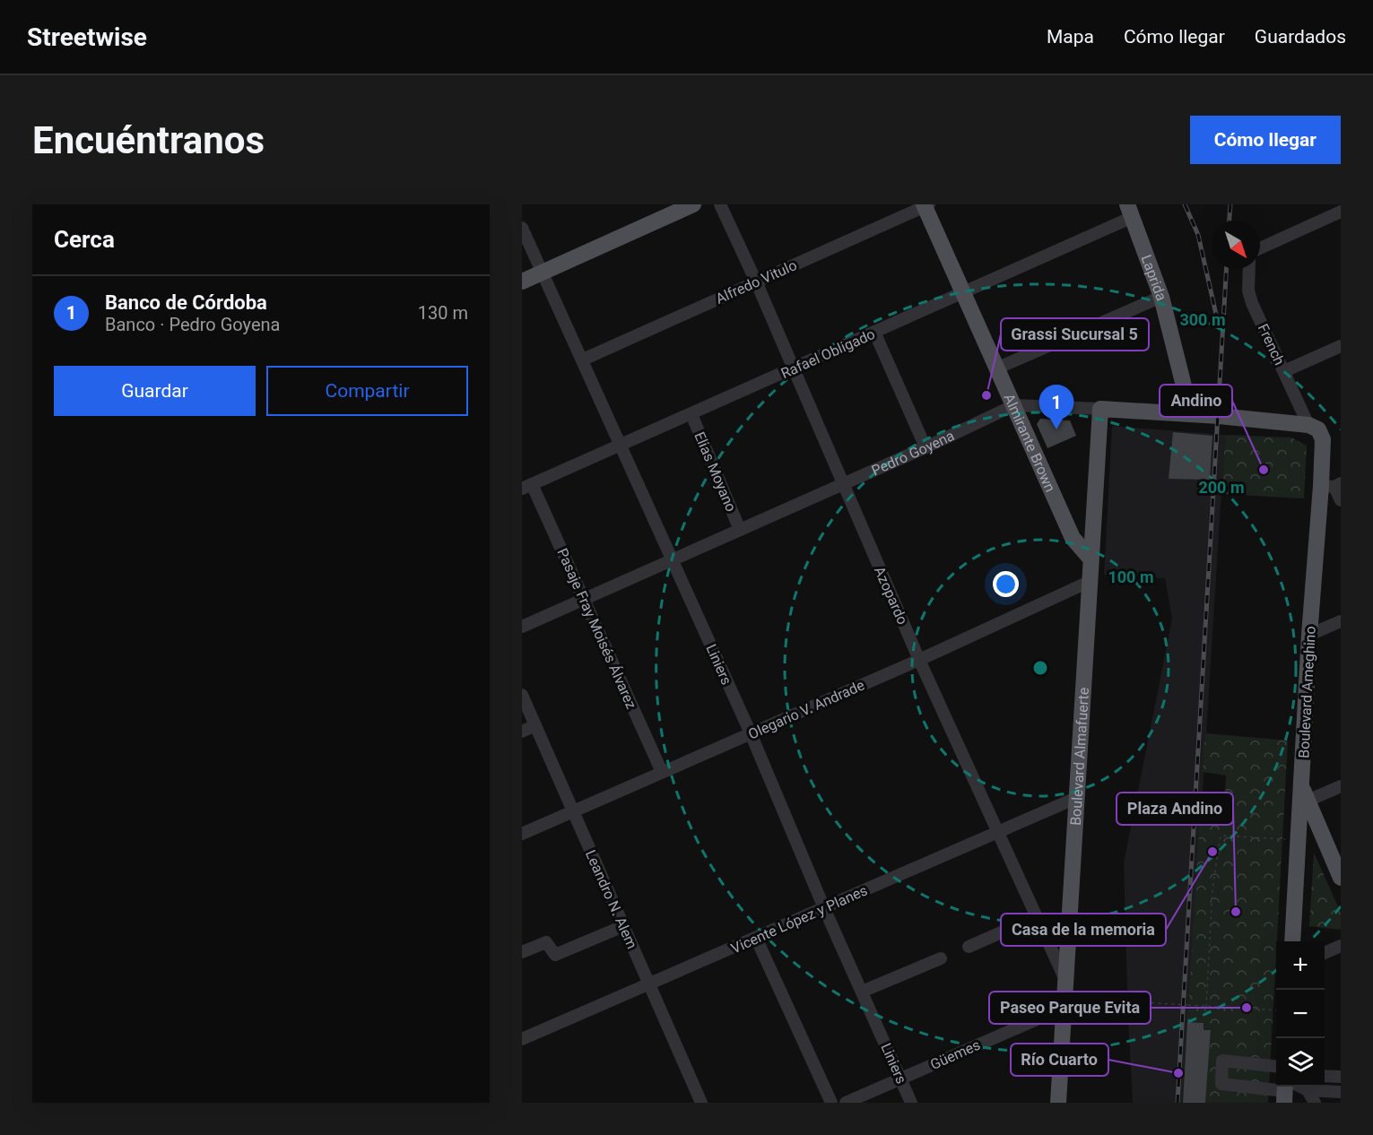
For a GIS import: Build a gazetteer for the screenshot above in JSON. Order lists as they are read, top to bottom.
{
  "streets": {
    "main road": [
      "Laprida",
      "Almirante Brown",
      "Pedro Goyena",
      "Boulevard Ameghino",
      "Boulevard Almafuerte"
    ],
    "street": [
      "Alfredo Vitulo",
      "French",
      "Rafael Obligado",
      "Elias Moyano",
      "Azopardo",
      "Pasaje Fray Moisés Álvarez",
      "Liniers",
      "Olegario V. Andrade",
      "Leandro N. Alem",
      "Vicente López y Planes",
      "Güemes"
    ]
  },
  "crossings": [
    ["Laprida", "Rafael Obligado"],
    ["Laprida", "Pedro Goyena"],
    ["Alfredo Vitulo", "Almirante Brown"],
    ["Alfredo Vitulo", "Azopardo"],
    ["Alfredo Vitulo", "Liniers"],
    ["French", "Pedro Goyena"],
    ["French", "Boulevard Ameghino"],
    ["Rafael Obligado", "Almirante Brown"],
    ["Rafael Obligado", "Elias Moyano"],
    ["Rafael Obligado", "Azopardo"],
    ["Rafael Obligado", "Pasaje Fray Moisés Álvarez"],
    ["Rafael Obligado", "Liniers"],
    ["Almirante Brown", "Pedro Goyena"],
    ["Almirante Brown", "Boulevard Almafuerte"],
    ["Pedro Goyena", "Elias Moyano"],
    ["Pedro Goyena", "Azopardo"],
    ["Pedro Goyena", "Pasaje Fray Moisés Álvarez"],
    ["Pedro Goyena", "Liniers"],
    ["Pedro Goyena", "Boulevard Ameghino"],
    ["Pedro Goyena", "Boulevard Almafuerte"],
    ["Azopardo", "Olegario V. Andrade"],
    ["Azopardo", "Boulevard Almafuerte"],
    ["Azopardo", "Vicente López y Planes"],
    ["Azopardo", "Güemes"],
    ["Pasaje Fray Moisés Álvarez", "Olegario V. Andrade"],
    ["Liniers", "Olegario V. Andrade"],
    ["Liniers", "Vicente López y Planes"],
    ["Liniers", "Güemes"],
    ["Olegario V. Andrade", "Boulevard Almafuerte"],
    ["Olegario V. Andrade", "Leandro N. Alem"],
    ["Boulevard Almafuerte", "Vicente López y Planes"],
    ["Boulevard Almafuerte", "Güemes"],
    ["Leandro N. Alem", "Vicente López y Planes"]
  ],
  "places": [
    "Grassi Sucursal 5",
    "Andino",
    "Casa de la memoria",
    "Plaza Andino",
    "Paseo Parque Evita",
    "Río Cuarto"
  ],
  "north": "bottom right",
  "page": {
    "header": "Streetwise",
    "nav": ["Mapa", "Cómo llegar", "Guardados"],
    "buttons": [
      "Cómo llegar",
      ["Guardar", "Compartir"]
    ],
    "title": "Encuéntranos",
    "heading": "Cerca",
    "list": [
      {
        "mark": "1",
        "name": "Banco de Córdoba",
        "note": "Banco · Pedro Goyena",
        "value": "130 m"
      }
    ],
    "pins": "1",
    "map_buttons": ["+", "−"]
  },
  "rings": ["300 m", "200 m", "100 m"]
}
